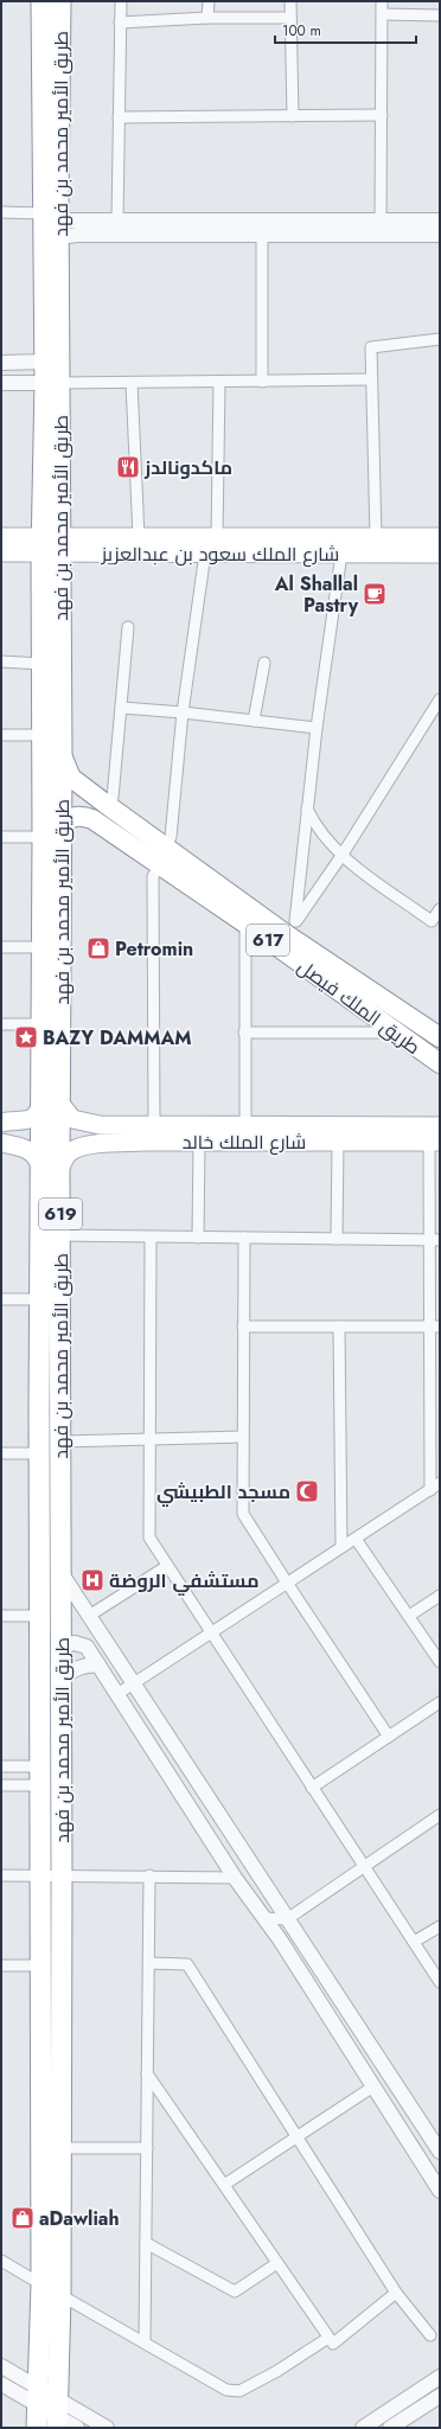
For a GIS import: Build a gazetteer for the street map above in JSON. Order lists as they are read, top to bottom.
{
  "streets": {
    "highway": [
      "طريق الأمير محمد بن فهد",
      "617",
      "طريق الملك فيصل",
      "619"
    ],
    "main road": ["شارع الملك سعود بن عبدالعزيز", "شارع الملك خالد"]
  },
  "crossings": [
    ["طريق الأمير محمد بن فهد", "شارع الملك سعود بن عبدالعزيز"],
    ["طريق الأمير محمد بن فهد", "طريق الملك فيصل"],
    ["طريق الأمير محمد بن فهد", "شارع الملك خالد"]
  ],
  "places": {
    "restaurant": ["ماكدونالدز"],
    "cafe": ["Al Shallal Pastry"],
    "shop": ["Petromin", "aDawliah"],
    "place": ["BAZY DAMMAM"],
    "mosque": ["مسجد الطبيشي"],
    "hospital": ["مستشفي الروضة"]
  },
  "scale_bar": "100 m"
}
